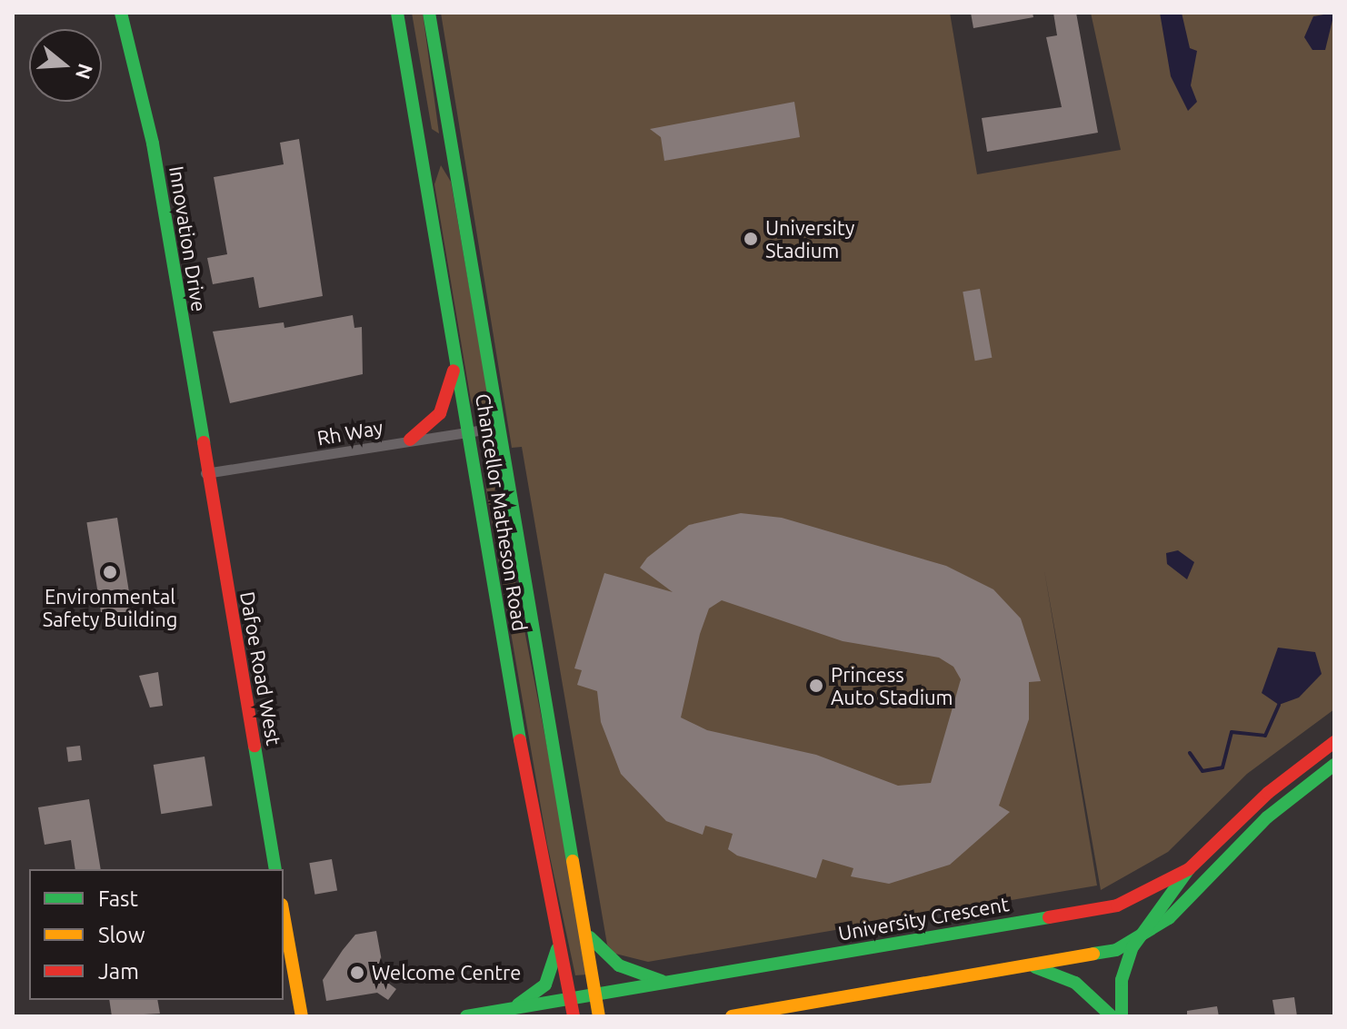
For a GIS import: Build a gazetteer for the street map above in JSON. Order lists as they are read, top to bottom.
{
  "streets": {
    "main road": [
      "Innovation Drive",
      "Chancellor Matheson Road",
      "Dafoe Road West",
      "University Crescent"
    ],
    "street": ["Rh Way"]
  },
  "crossings": [
    ["Innovation Drive", "Rh Way"],
    ["Innovation Drive", "Dafoe Road West"],
    ["Rh Way", "Chancellor Matheson Road"],
    ["Rh Way", "Dafoe Road West"],
    ["Chancellor Matheson Road", "University Crescent"]
  ],
  "places": [
    "University Stadium",
    "Environmental Safety Building",
    "Princess Auto Stadium",
    "Welcome Centre"
  ],
  "legend": ["Fast", "Slow", "Jam"],
  "north": "right"
}
